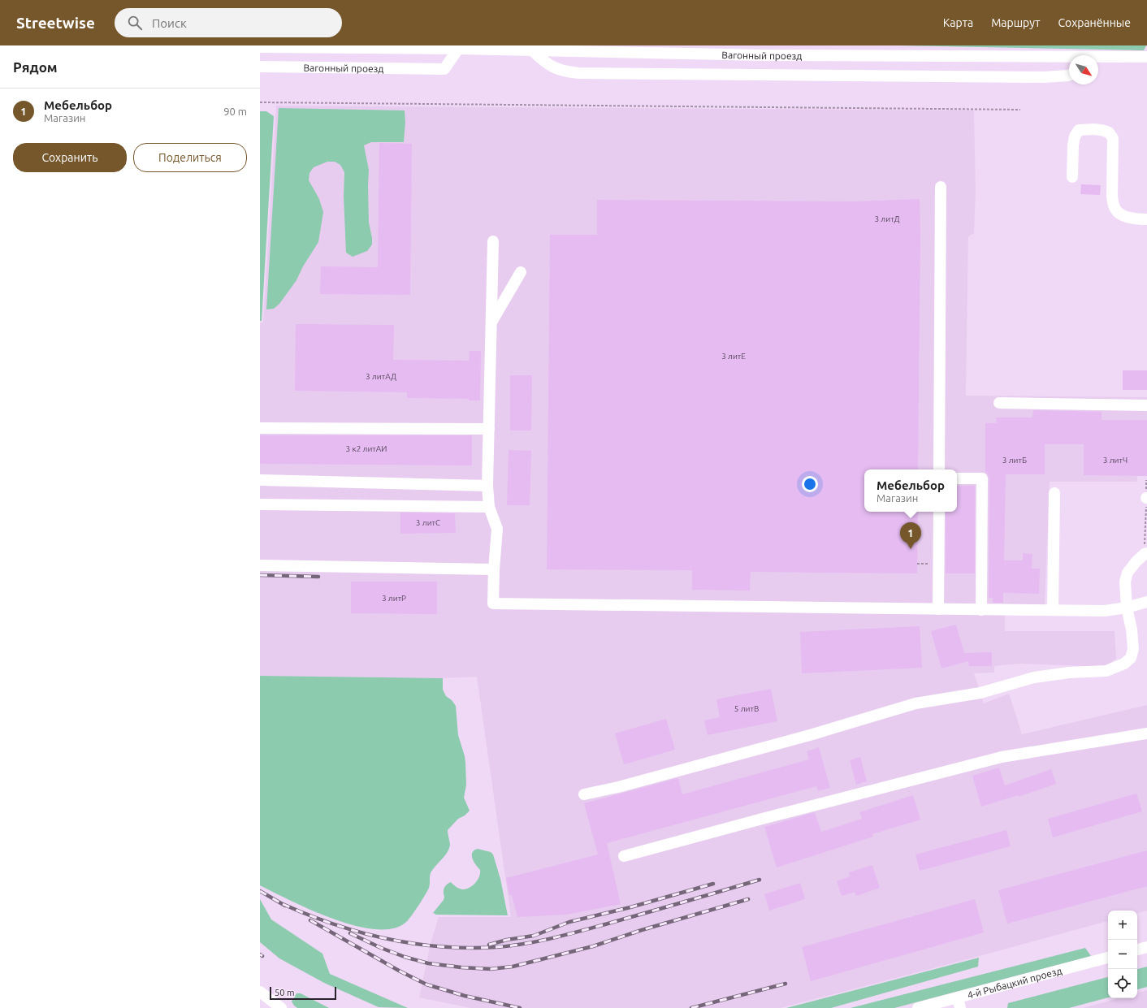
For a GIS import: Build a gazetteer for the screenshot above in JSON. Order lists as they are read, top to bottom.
{
  "streets": {
    "street": ["Вагонный проезд", "4-й Рыбацкий проезд"]
  },
  "house_numbers": [
    "3 литД",
    "3 литЕ",
    "3 литАД",
    "3 к2 литАИ",
    "3 литБ",
    "3 литЧ",
    "3 литС",
    "3 литР",
    "5 литВ"
  ],
  "scale_bar": "50 m",
  "north": "bottom right",
  "page": {
    "header": "Streetwise",
    "search": "Поиск",
    "nav": ["Карта", "Маршрут", "Сохранённые"],
    "heading": "Рядом",
    "list": [
      {
        "mark": "1",
        "name": "Мебельбор",
        "note": "Магазин",
        "value": "90 m"
      }
    ],
    "buttons": ["Сохранить", "Поделиться"],
    "popup": ["Мебельбор", "Магазин"],
    "pins": "1",
    "map_buttons": ["+", "−"],
    "scale": "50 m"
  }
}
